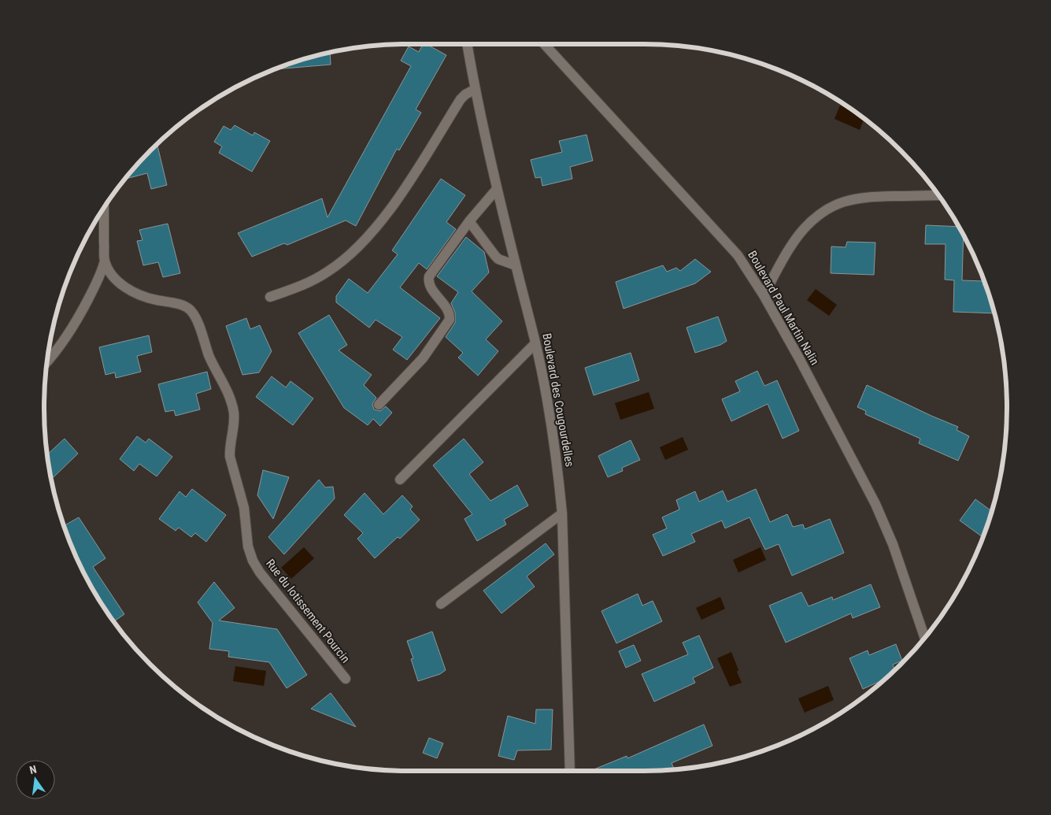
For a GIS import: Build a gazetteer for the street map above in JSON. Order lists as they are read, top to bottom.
{
  "streets": {
    "street": ["Boulevard Paul Martin Nalin", "Boulevard des Cougourdelles", "Rue du lotissement Pourcin"]
  },
  "north": "top"
}
